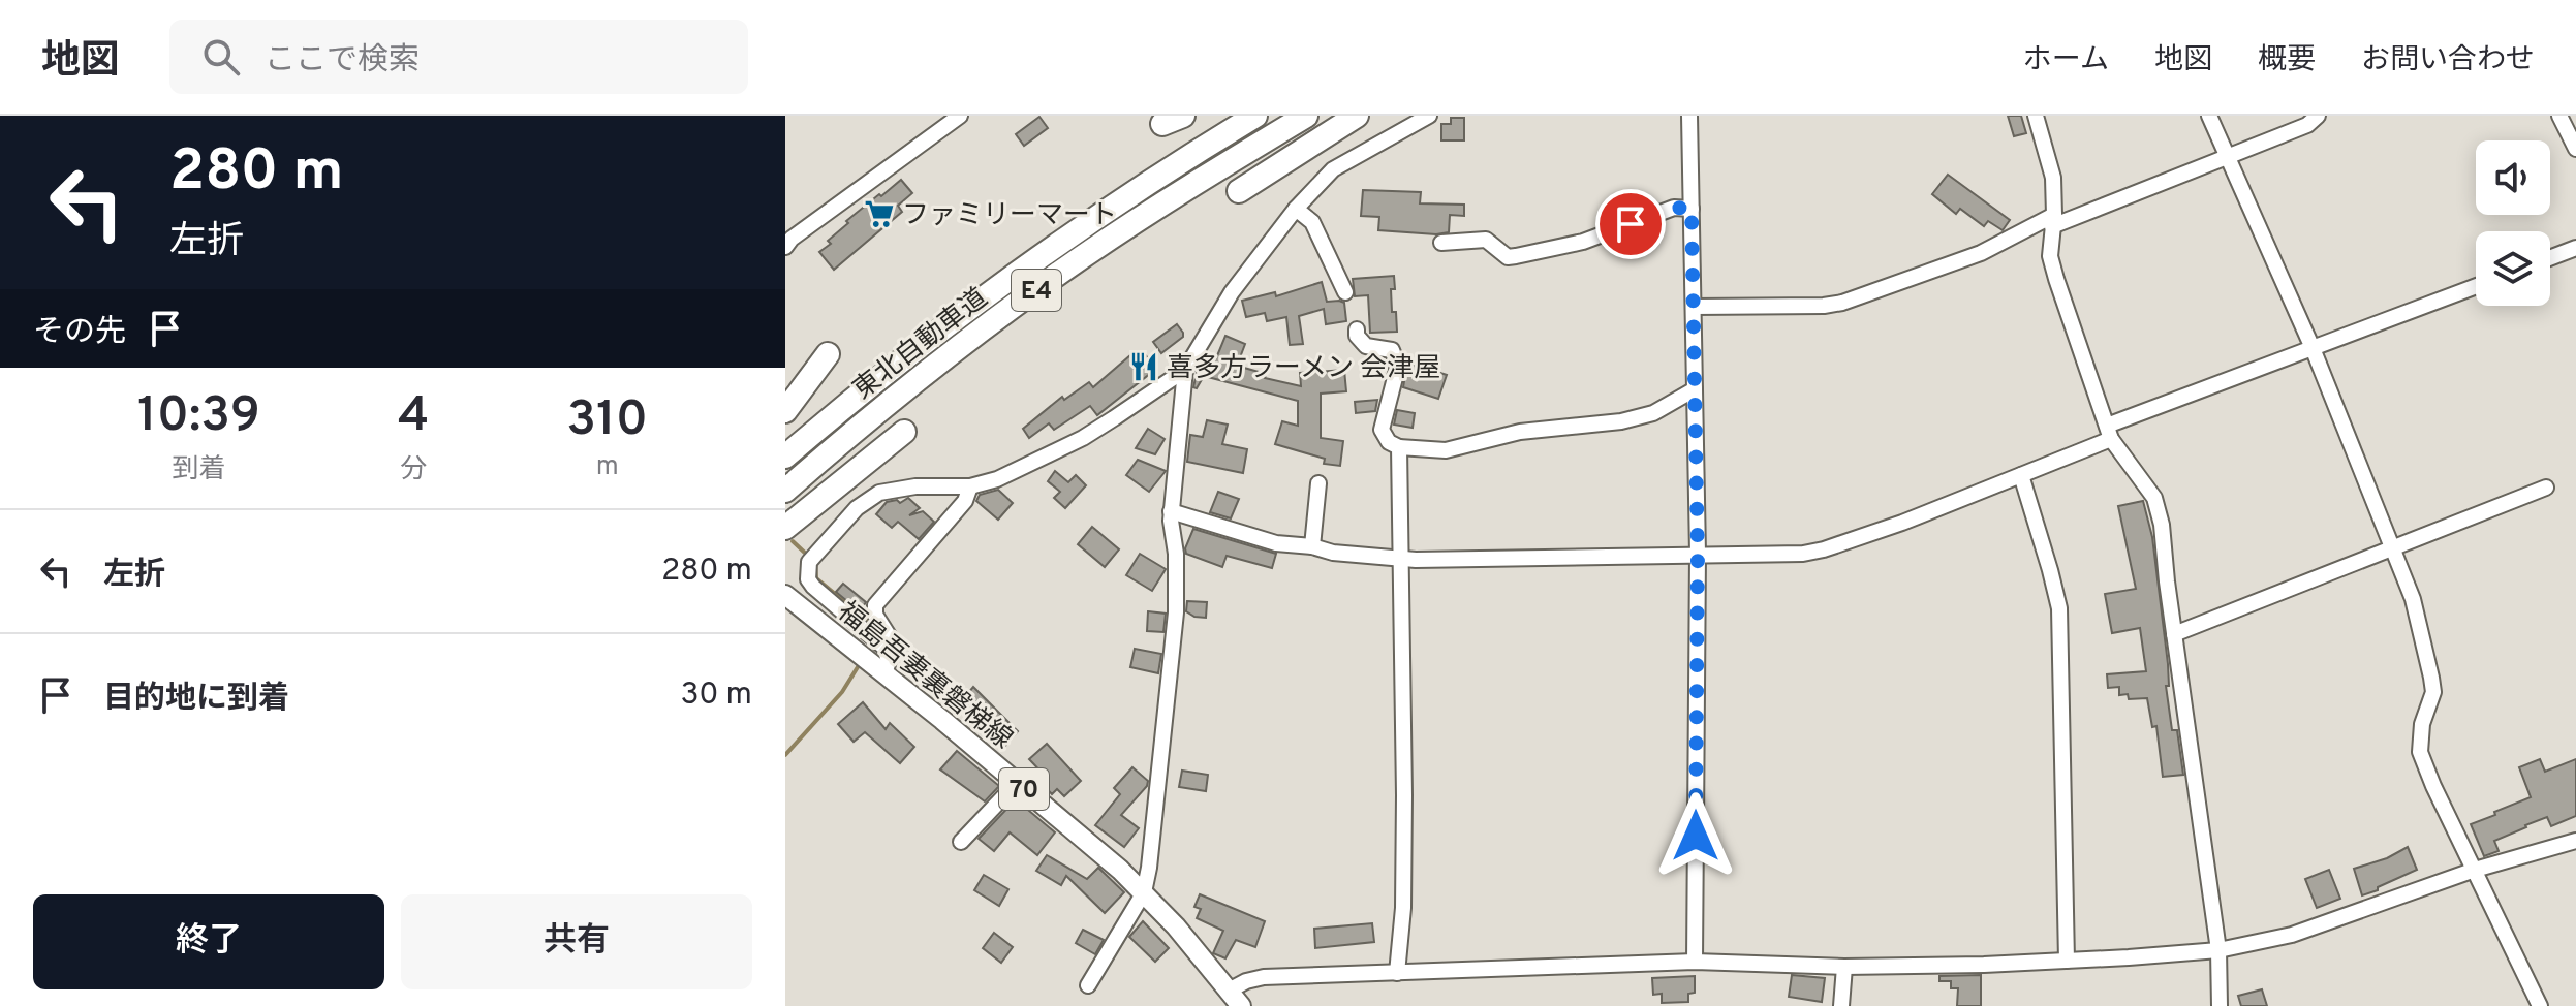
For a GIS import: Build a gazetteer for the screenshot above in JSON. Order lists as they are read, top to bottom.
{
  "streets": {
    "highway": ["E4", "東北自動車道"],
    "main road": ["福島吾妻裏磐梯線", "70"]
  },
  "places": {
    "supermarket": ["ファミリーマート"],
    "restaurant": ["喜多方ラーメン 会津屋"]
  },
  "page": {
    "header": "地図",
    "search": "ここで検索",
    "nav": [
      "ホーム",
      "地図",
      "概要",
      "お問い合わせ"
    ],
    "turn": ["280 m", "左折"],
    "then": "その先",
    "eta": [
      "10:39",
      "到着",
      "4",
      "分",
      "310",
      "m"
    ],
    "list": [
      {
        "name": "左折",
        "value": "280 m"
      },
      {
        "name": "目的地に到着",
        "value": "30 m"
      }
    ],
    "buttons": ["終了", "共有"]
  }
}
